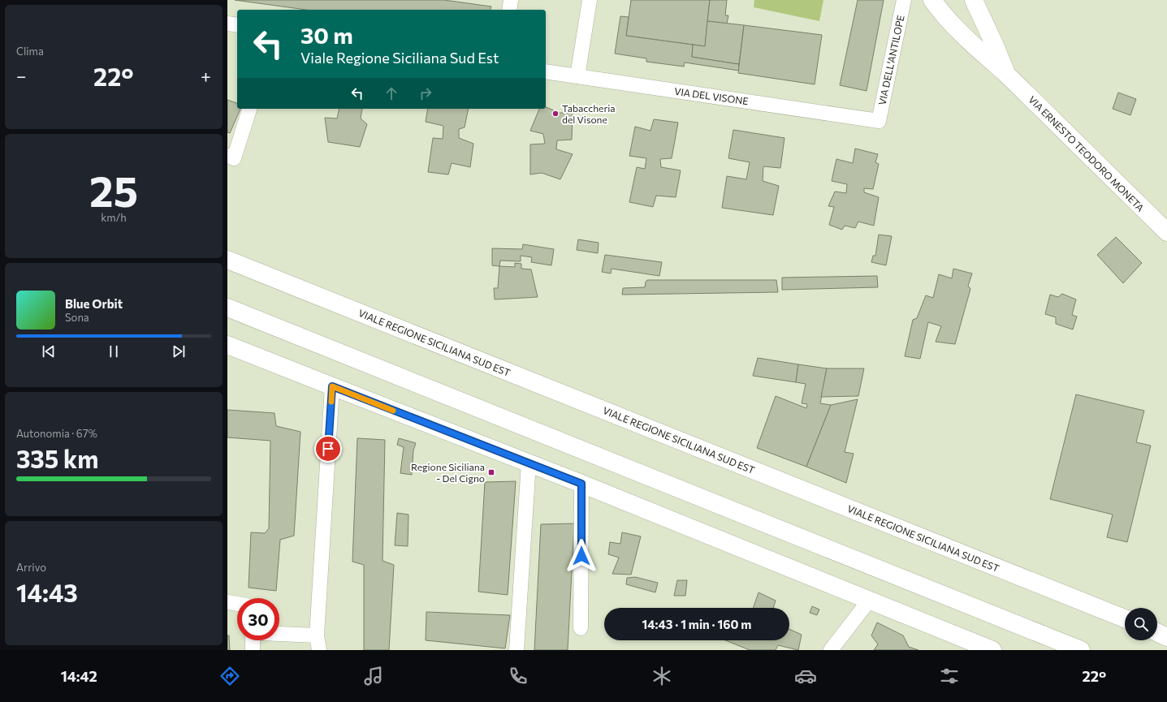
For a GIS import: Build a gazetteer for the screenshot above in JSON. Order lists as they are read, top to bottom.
{
  "streets": {
    "main road": ["VIA ERNESTO TEODORO MONETA", "VIALE REGIONE SICILIANA SUD EST"],
    "street": ["VIA DELL'ANTILOPE", "VIA DEL VISONE"]
  },
  "crossings": [
    ["VIA DELL'ANTILOPE", "VIA DEL VISONE"]
  ],
  "places": {
    "other": ["Tabaccheria del Visone"],
    "transit": ["Regione Siciliana - Del Cigno"]
  },
  "page": {
    "tile": [
      "Clima",
      ["25", "km/h"],
      ["Autonomia · 67%", "335 km"],
      ["Arrivo", "14:43"]
    ],
    "turn": ["30 m", "Viale Regione Siciliana Sud Est"],
    "heat": ["−", "22°", "+"],
    "song": ["Blue Orbit", "Sona"],
    "limit": "30",
    "trip": "14:43 · 1 min · 160 m",
    "tabs": ["14:42", "22°"]
  }
}
